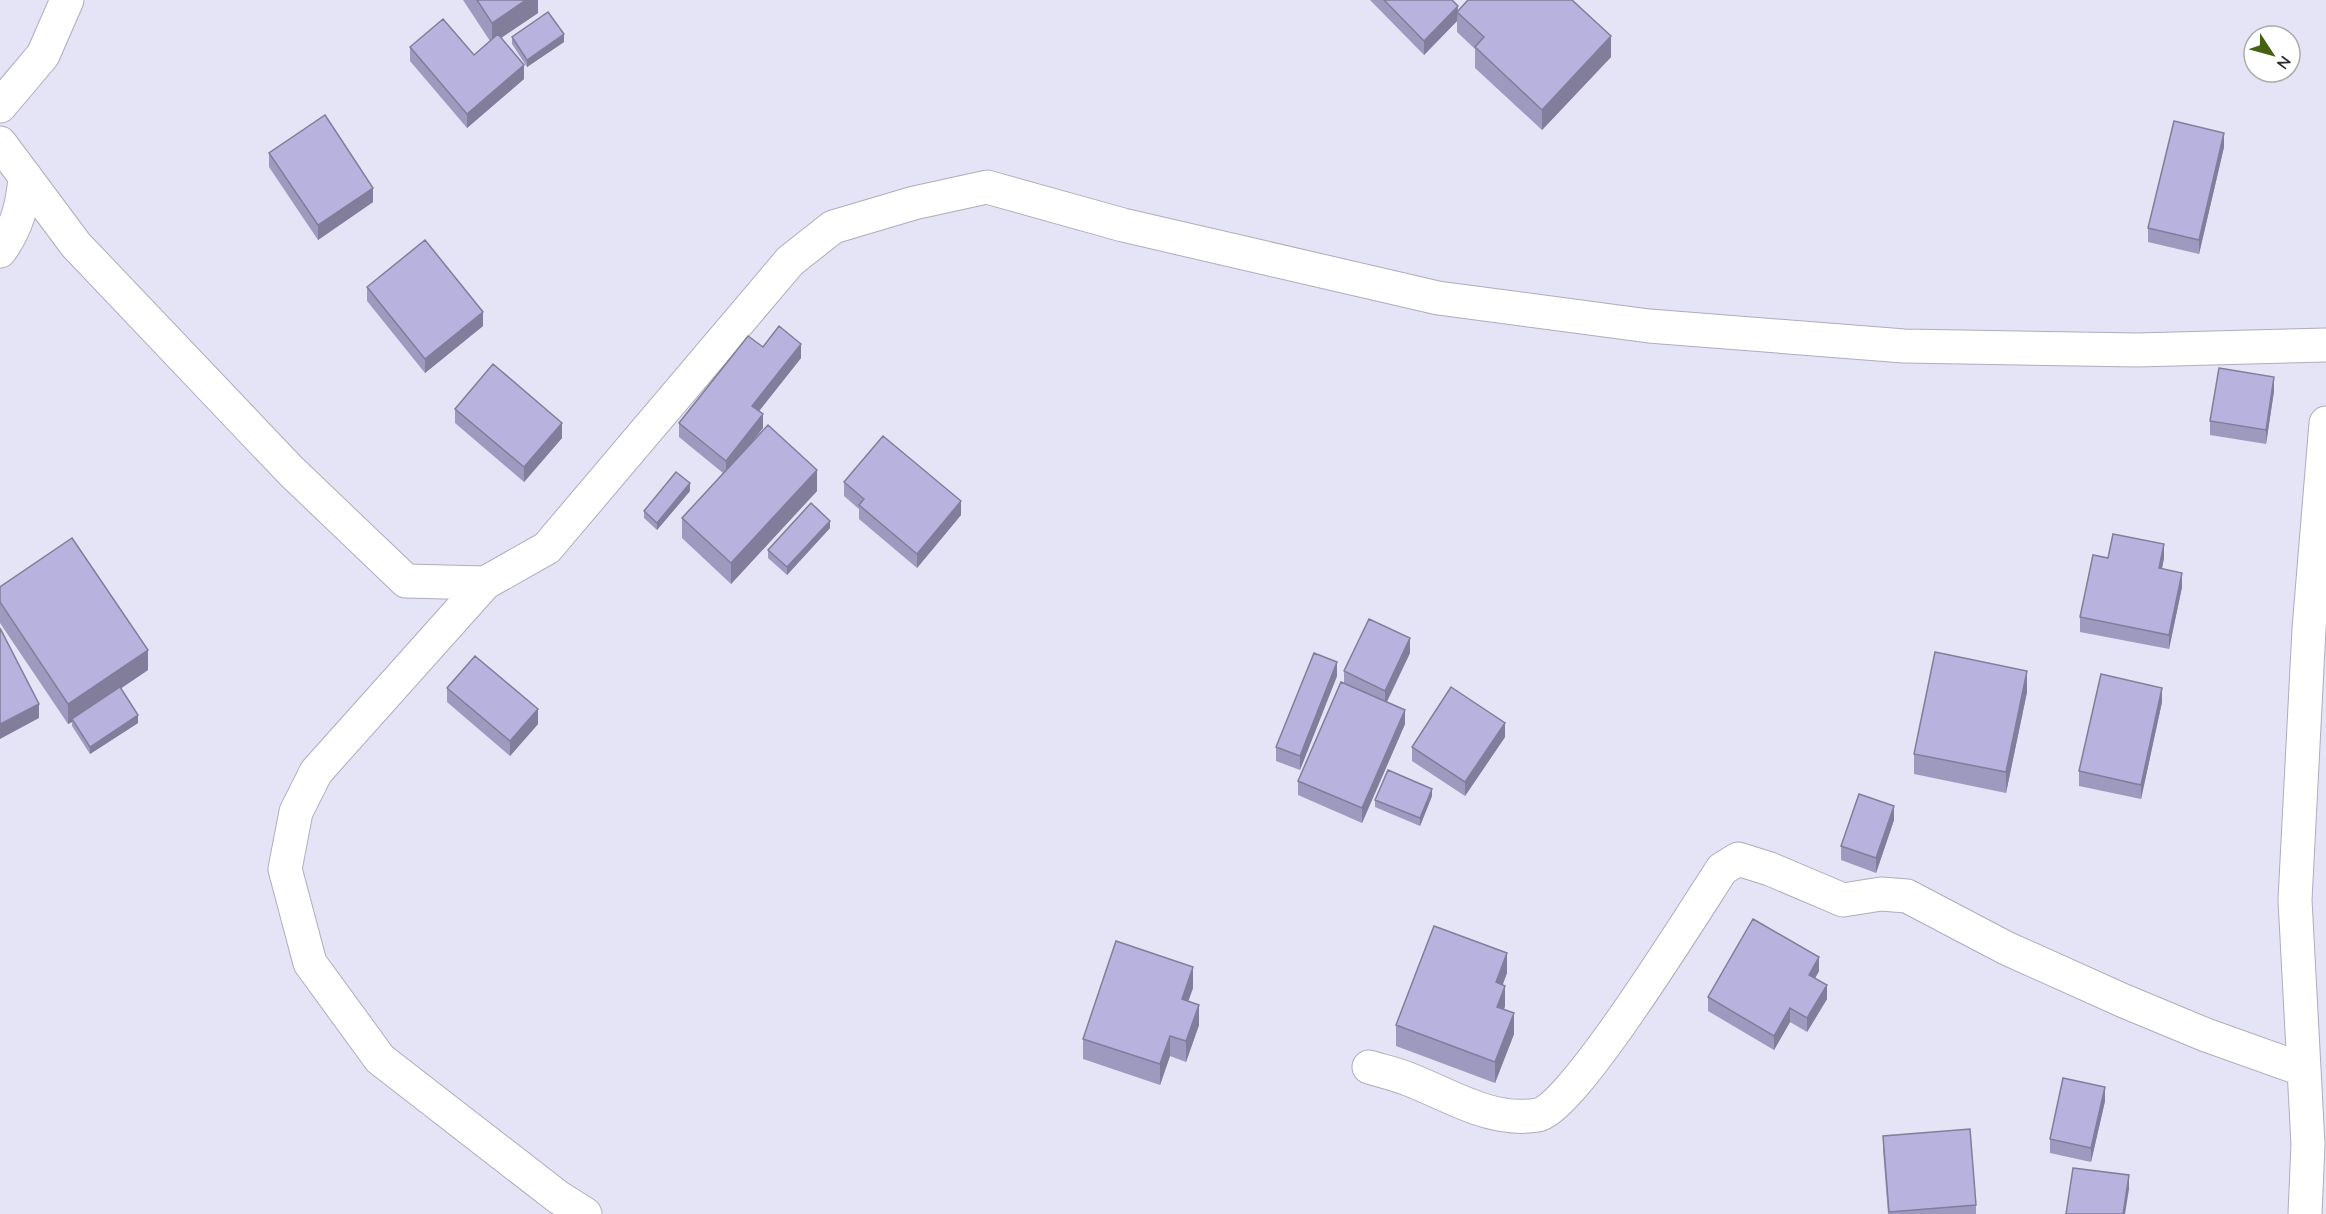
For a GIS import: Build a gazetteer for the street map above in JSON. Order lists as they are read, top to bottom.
{
  "north": "bottom right"
}
